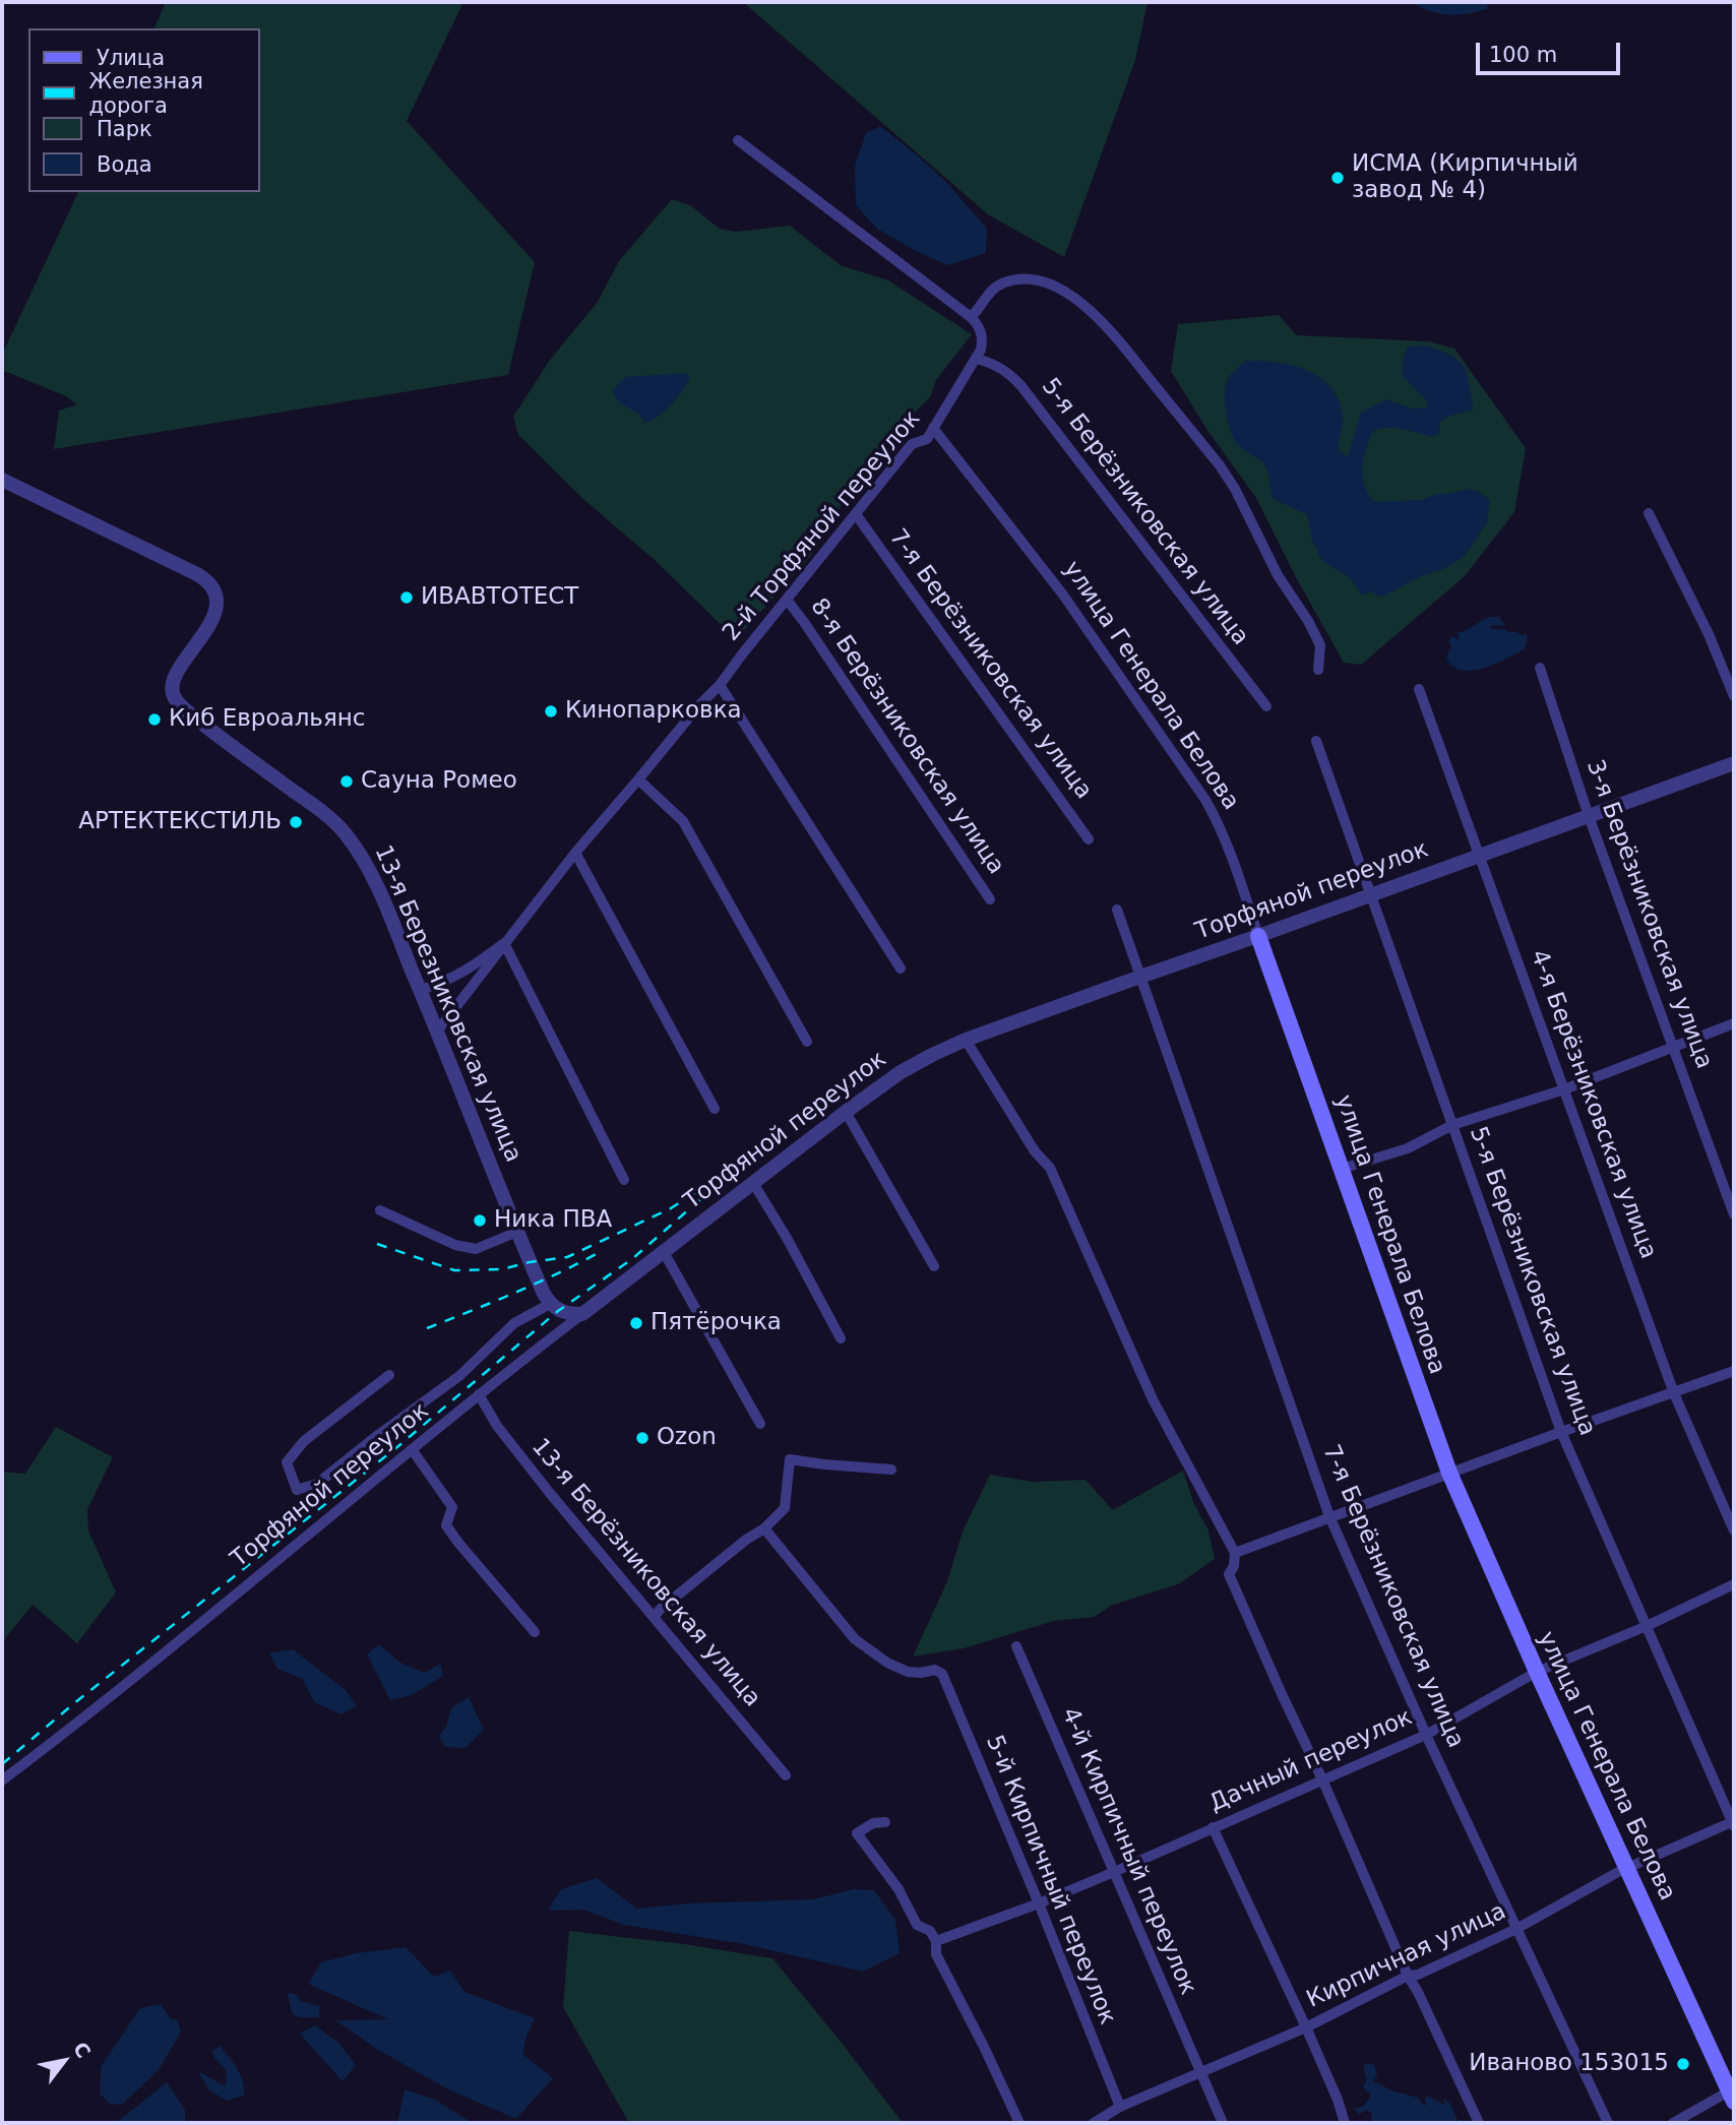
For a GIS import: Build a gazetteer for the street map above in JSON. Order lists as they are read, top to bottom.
{
  "streets": {
    "main road": ["улица Генерала Белова"],
    "street": [
      "5-я Берёзниковская улица",
      "2-й Торфяной переулок",
      "7-я Берёзниковская улица",
      "8-я Берёзниковская улица",
      "Торфяной переулок",
      "3-я Берёзниковская улица",
      "13-я Березниковская улица",
      "4-я Берёзниковская улица",
      "13-я Берёзниковская улица",
      "Дачный переулок",
      "4-й Кирпичный переулок",
      "5-й Кирпичный переулок",
      "Кирпичная улица"
    ]
  },
  "crossings": [
    ["5-я Берёзниковская улица", "2-й Торфяной переулок"],
    ["5-я Берёзниковская улица", "Торфяной переулок"],
    ["5-я Берёзниковская улица", "Дачный переулок"],
    ["5-я Берёзниковская улица", "Кирпичная улица"],
    ["2-й Торфяной переулок", "7-я Берёзниковская улица"],
    ["2-й Торфяной переулок", "улица Генерала Белова"],
    ["2-й Торфяной переулок", "8-я Берёзниковская улица"],
    ["2-й Торфяной переулок", "13-я Березниковская улица"],
    ["7-я Берёзниковская улица", "Торфяной переулок"],
    ["7-я Берёзниковская улица", "Дачный переулок"],
    ["7-я Берёзниковская улица", "Кирпичная улица"],
    ["улица Генерала Белова", "Торфяной переулок"],
    ["улица Генерала Белова", "Дачный переулок"],
    ["улица Генерала Белова", "Кирпичная улица"],
    ["Торфяной переулок", "3-я Берёзниковская улица"],
    ["Торфяной переулок", "4-я Берёзниковская улица"],
    ["Торфяной переулок", "13-я Берёзниковская улица"],
    ["Дачный переулок", "4-й Кирпичный переулок"],
    ["Дачный переулок", "5-й Кирпичный переулок"],
    ["4-й Кирпичный переулок", "Кирпичная улица"],
    ["5-й Кирпичный переулок", "Кирпичная улица"]
  ],
  "places": [
    "ИСМА (Кирпичный завод № 4)",
    "ИВАВТОТЕСТ",
    "Кинопарковка",
    "Киб Евроальянс",
    "Сауна Ромео",
    "АРТЕКТЕКСТИЛЬ",
    "Ника ПВА",
    "Пятёрочка",
    "Ozon",
    "Иваново 153015"
  ],
  "legend": [
    "Улица",
    "Железная дорога",
    "Парк",
    "Вода"
  ],
  "scale_bar": "100 m",
  "north": "top right"
}
